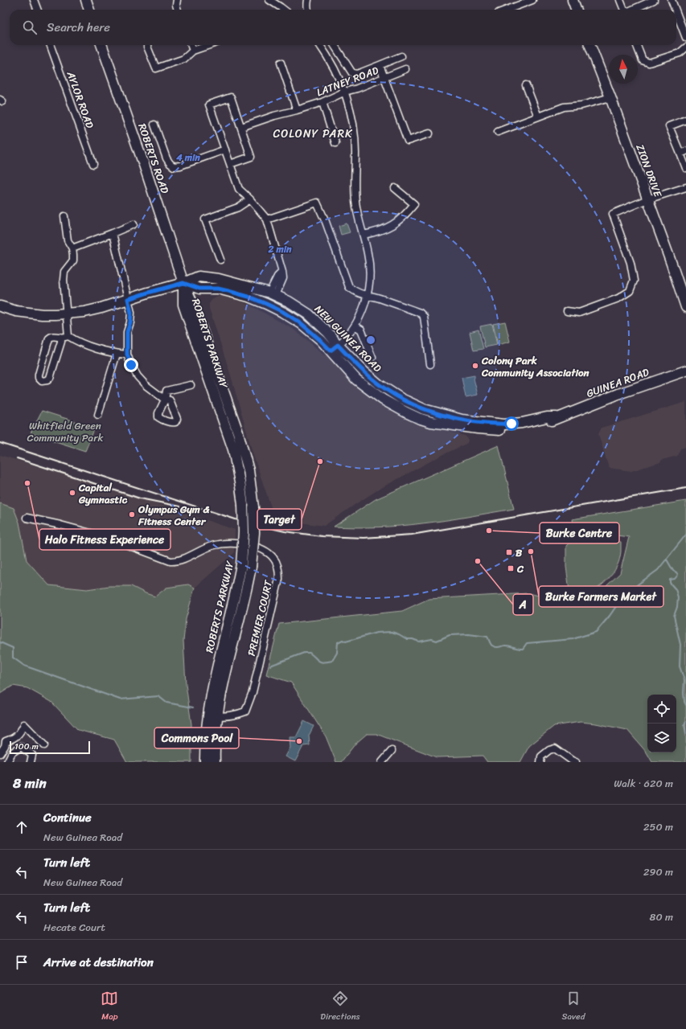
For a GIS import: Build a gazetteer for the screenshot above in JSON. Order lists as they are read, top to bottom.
{
  "streets": {
    "main road": [
      "ROBERTS ROAD",
      "ZION DRIVE",
      "NEW GUINEA ROAD",
      "ROBERTS PARKWAY",
      "GUINEA ROAD"
    ],
    "street": ["LATNEY ROAD", "AYLOR ROAD", "PREMIER COURT"]
  },
  "crossings": [
    ["ROBERTS ROAD", "NEW GUINEA ROAD"],
    ["ROBERTS ROAD", "ROBERTS PARKWAY"],
    ["NEW GUINEA ROAD", "ROBERTS PARKWAY"],
    ["NEW GUINEA ROAD", "GUINEA ROAD"],
    ["ROBERTS PARKWAY", "PREMIER COURT"]
  ],
  "districts": ["COLONY PARK"],
  "parks": ["Whitfield Green Community Park"],
  "places": {
    "other": [
      "Colony Park Community Association",
      "Target",
      "Halo Fitness Experience",
      "Capital Gymnastic",
      "Olympus Gym & Fitness Center",
      "Burke Centre",
      "Burke Farmers Market",
      "A",
      "Commons Pool"
    ],
    "transit": ["B", "C"]
  },
  "scale_bar": "100 m",
  "north": "top",
  "page": {
    "search": "Search here",
    "scale": "100 m",
    "heading": ["8 min", "Walk · 620 m"],
    "list": [
      ["Continue", "New Guinea Road", "250 m"],
      ["Turn left", "New Guinea Road", "290 m"],
      ["Turn left", "Hecate Court", "80 m"],
      "Arrive at destination"
    ],
    "nav": ["Map", "Directions", "Saved"]
  },
  "rings": ["4 min", "2 min"]
}
